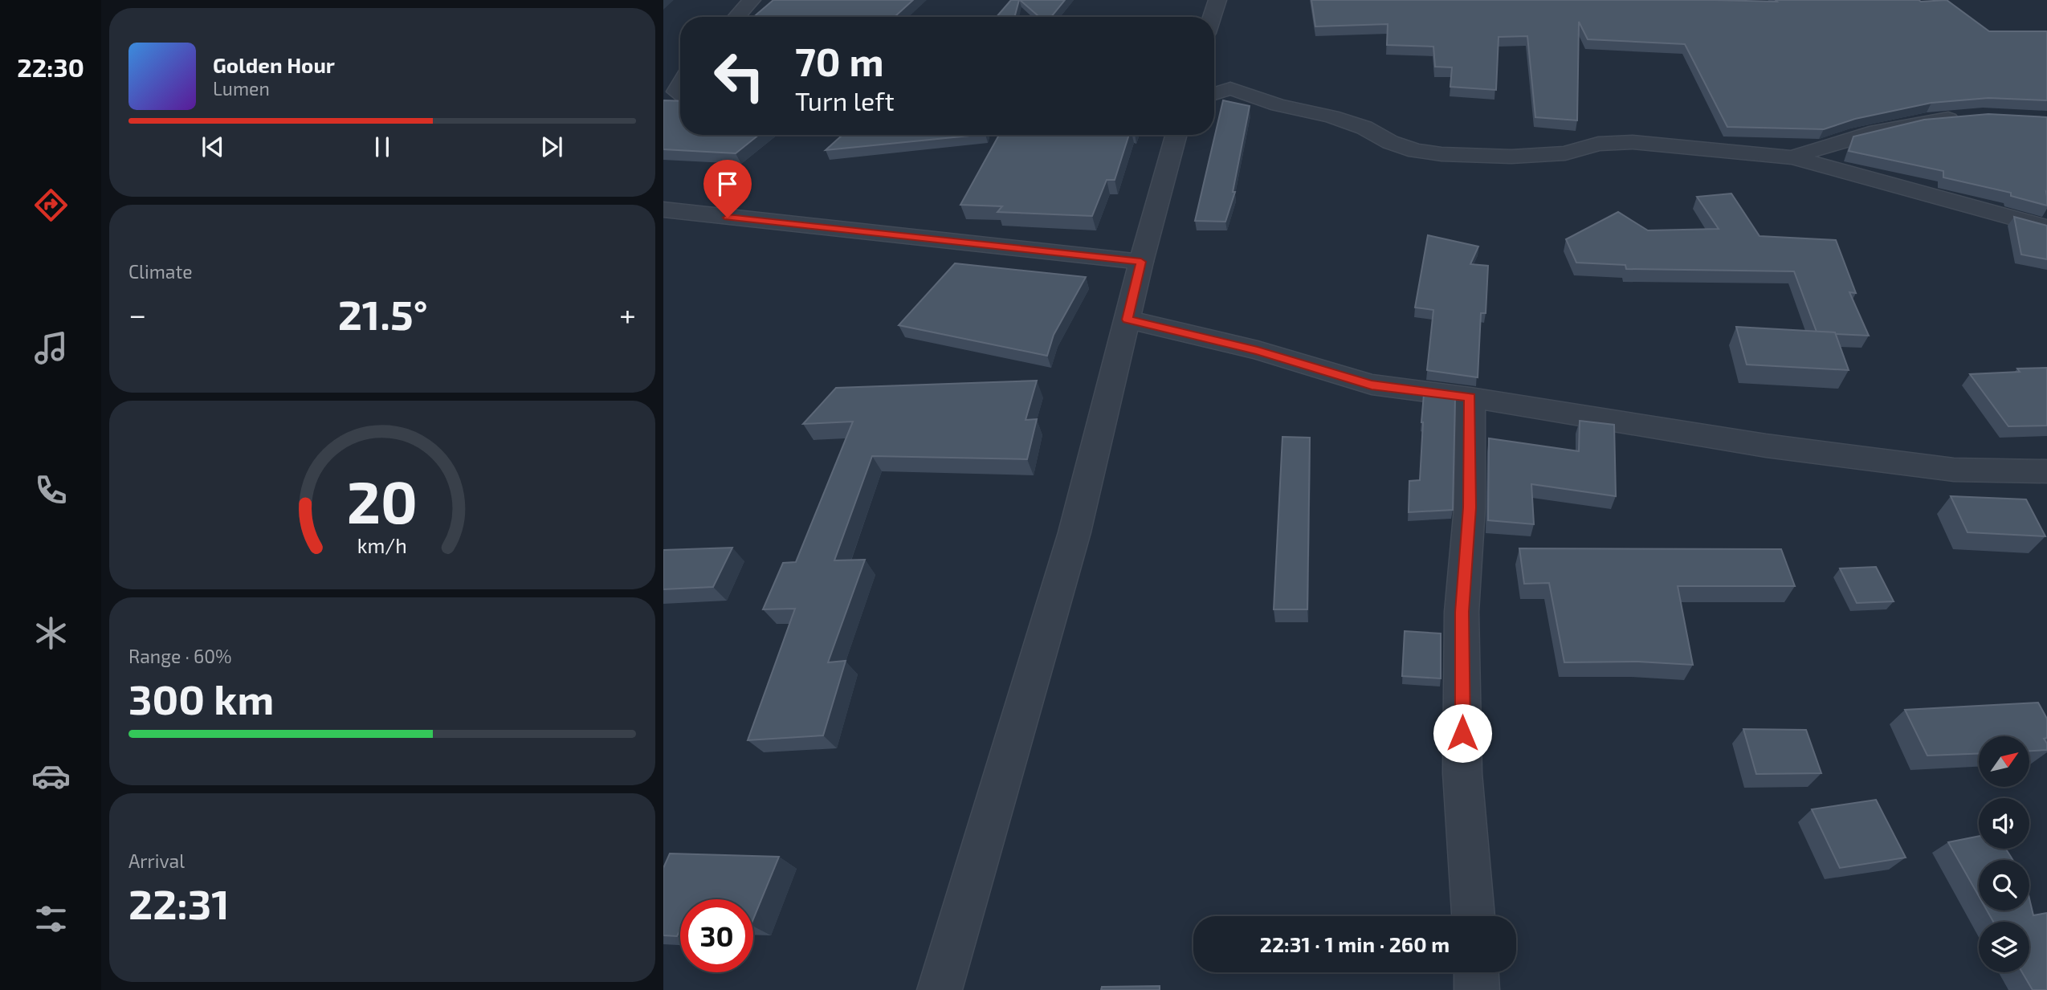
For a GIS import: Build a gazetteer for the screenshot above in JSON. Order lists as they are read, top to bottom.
{
  "north": "top right",
  "page": {
    "tabs": "22:30",
    "turn": ["70 m", "Turn left"],
    "song": ["Golden Hour", "Lumen"],
    "tile": [
      "Climate",
      ["Range · 60%", "300 km"],
      ["Arrival", "22:31"]
    ],
    "heat": ["−", "21.5°", "+"],
    "limit": "30",
    "trip": "22:31 · 1 min · 260 m",
    "gauge": ["20", "km/h"]
  }
}
